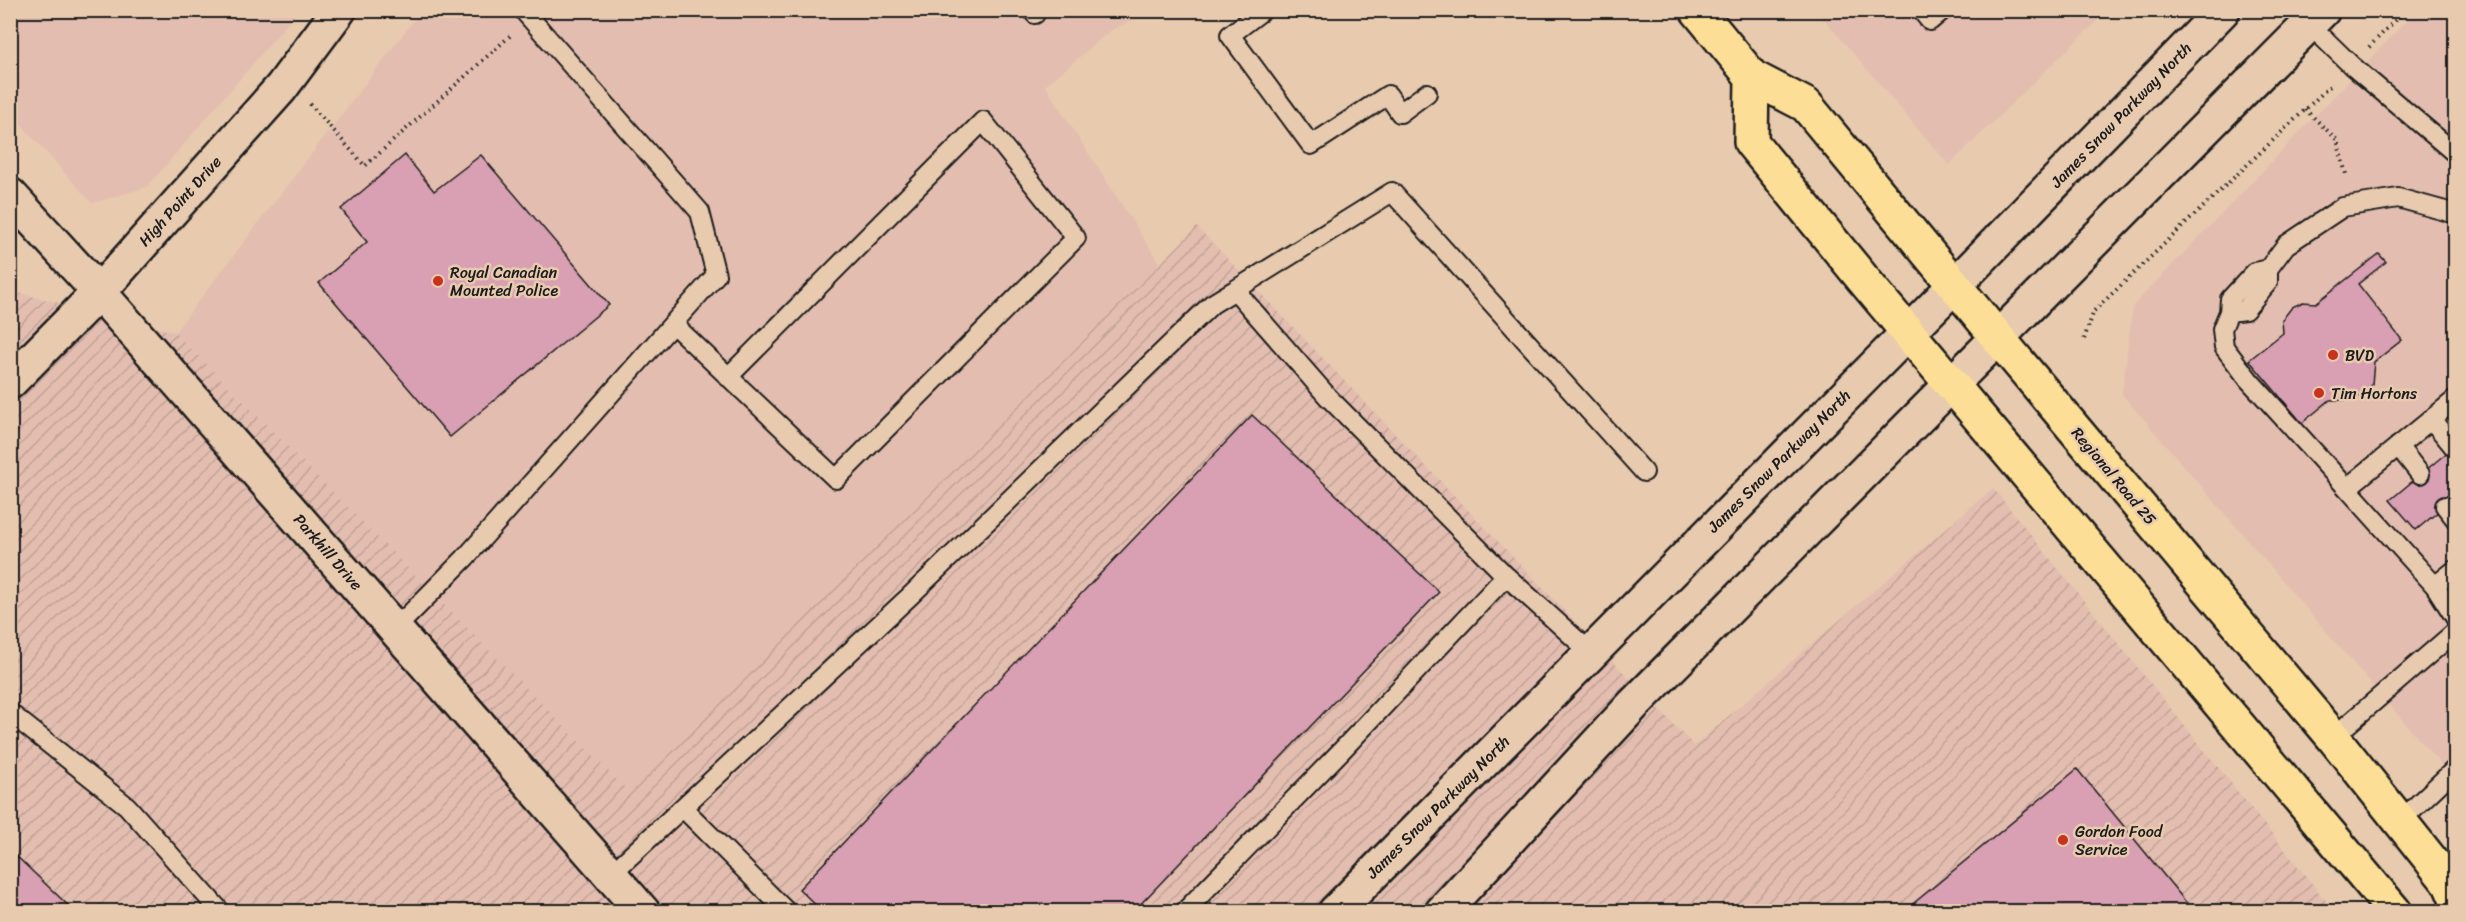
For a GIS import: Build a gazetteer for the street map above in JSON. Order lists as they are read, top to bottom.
{
  "streets": {
    "main road": [
      "James Snow Parkway North",
      "High Point Drive",
      "Regional Road 25",
      "Parkhill Drive"
    ]
  },
  "crossings": [
    ["James Snow Parkway North", "Regional Road 25"],
    ["High Point Drive", "Parkhill Drive"]
  ],
  "places": [
    "Royal Canadian Mounted Police",
    "BVD",
    "Tim Hortons",
    "Gordon Food Service"
  ]
}
